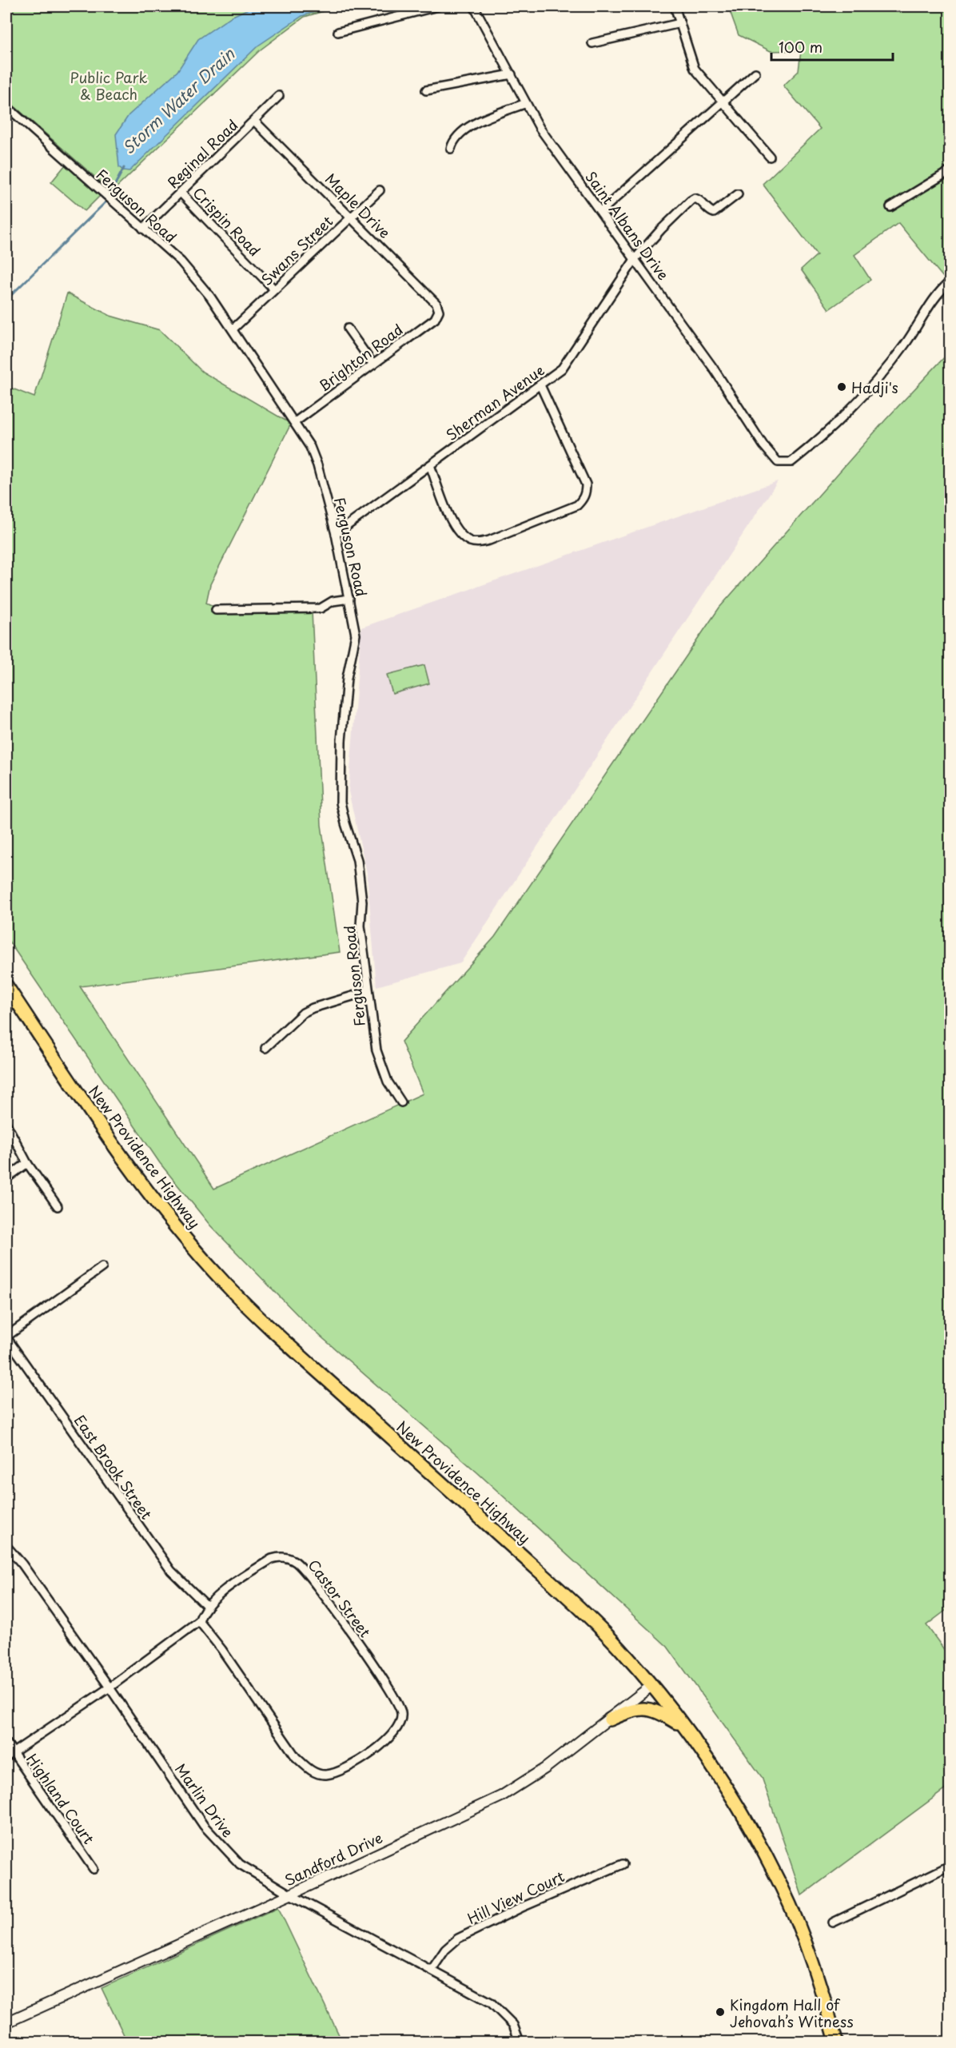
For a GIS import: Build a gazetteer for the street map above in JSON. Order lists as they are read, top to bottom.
{
  "streets": {
    "highway": ["New Providence Highway"],
    "street": [
      "Reginal Road",
      "Ferguson Road",
      "Maple Drive",
      "Crispin Road",
      "Saint Albans Drive",
      "Swans Street",
      "Brighton Road",
      "Sherman Avenue",
      "East Brook Street",
      "Castor Street",
      "Highland Court",
      "Marlin Drive",
      "Sandford Drive",
      "Hill View Court"
    ]
  },
  "crossings": [
    ["Reginal Road", "Ferguson Road"],
    ["Reginal Road", "Maple Drive"],
    ["Reginal Road", "Crispin Road"],
    ["Ferguson Road", "Swans Street"],
    ["Ferguson Road", "Brighton Road"],
    ["Ferguson Road", "Sherman Avenue"],
    ["Maple Drive", "Swans Street"],
    ["Maple Drive", "Brighton Road"],
    ["Crispin Road", "Swans Street"],
    ["Saint Albans Drive", "Sherman Avenue"],
    ["New Providence Highway", "Sandford Drive"],
    ["East Brook Street", "Castor Street"],
    ["Castor Street", "Highland Court"],
    ["Castor Street", "Marlin Drive"],
    ["Marlin Drive", "Sandford Drive"],
    ["Marlin Drive", "Hill View Court"]
  ],
  "water": ["Storm Water Drain"],
  "parks": ["Public Park & Beach"],
  "places": ["Hadji's", "Kingdom Hall of Jehovah’s Witness"],
  "scale_bar": "100 m"
}
